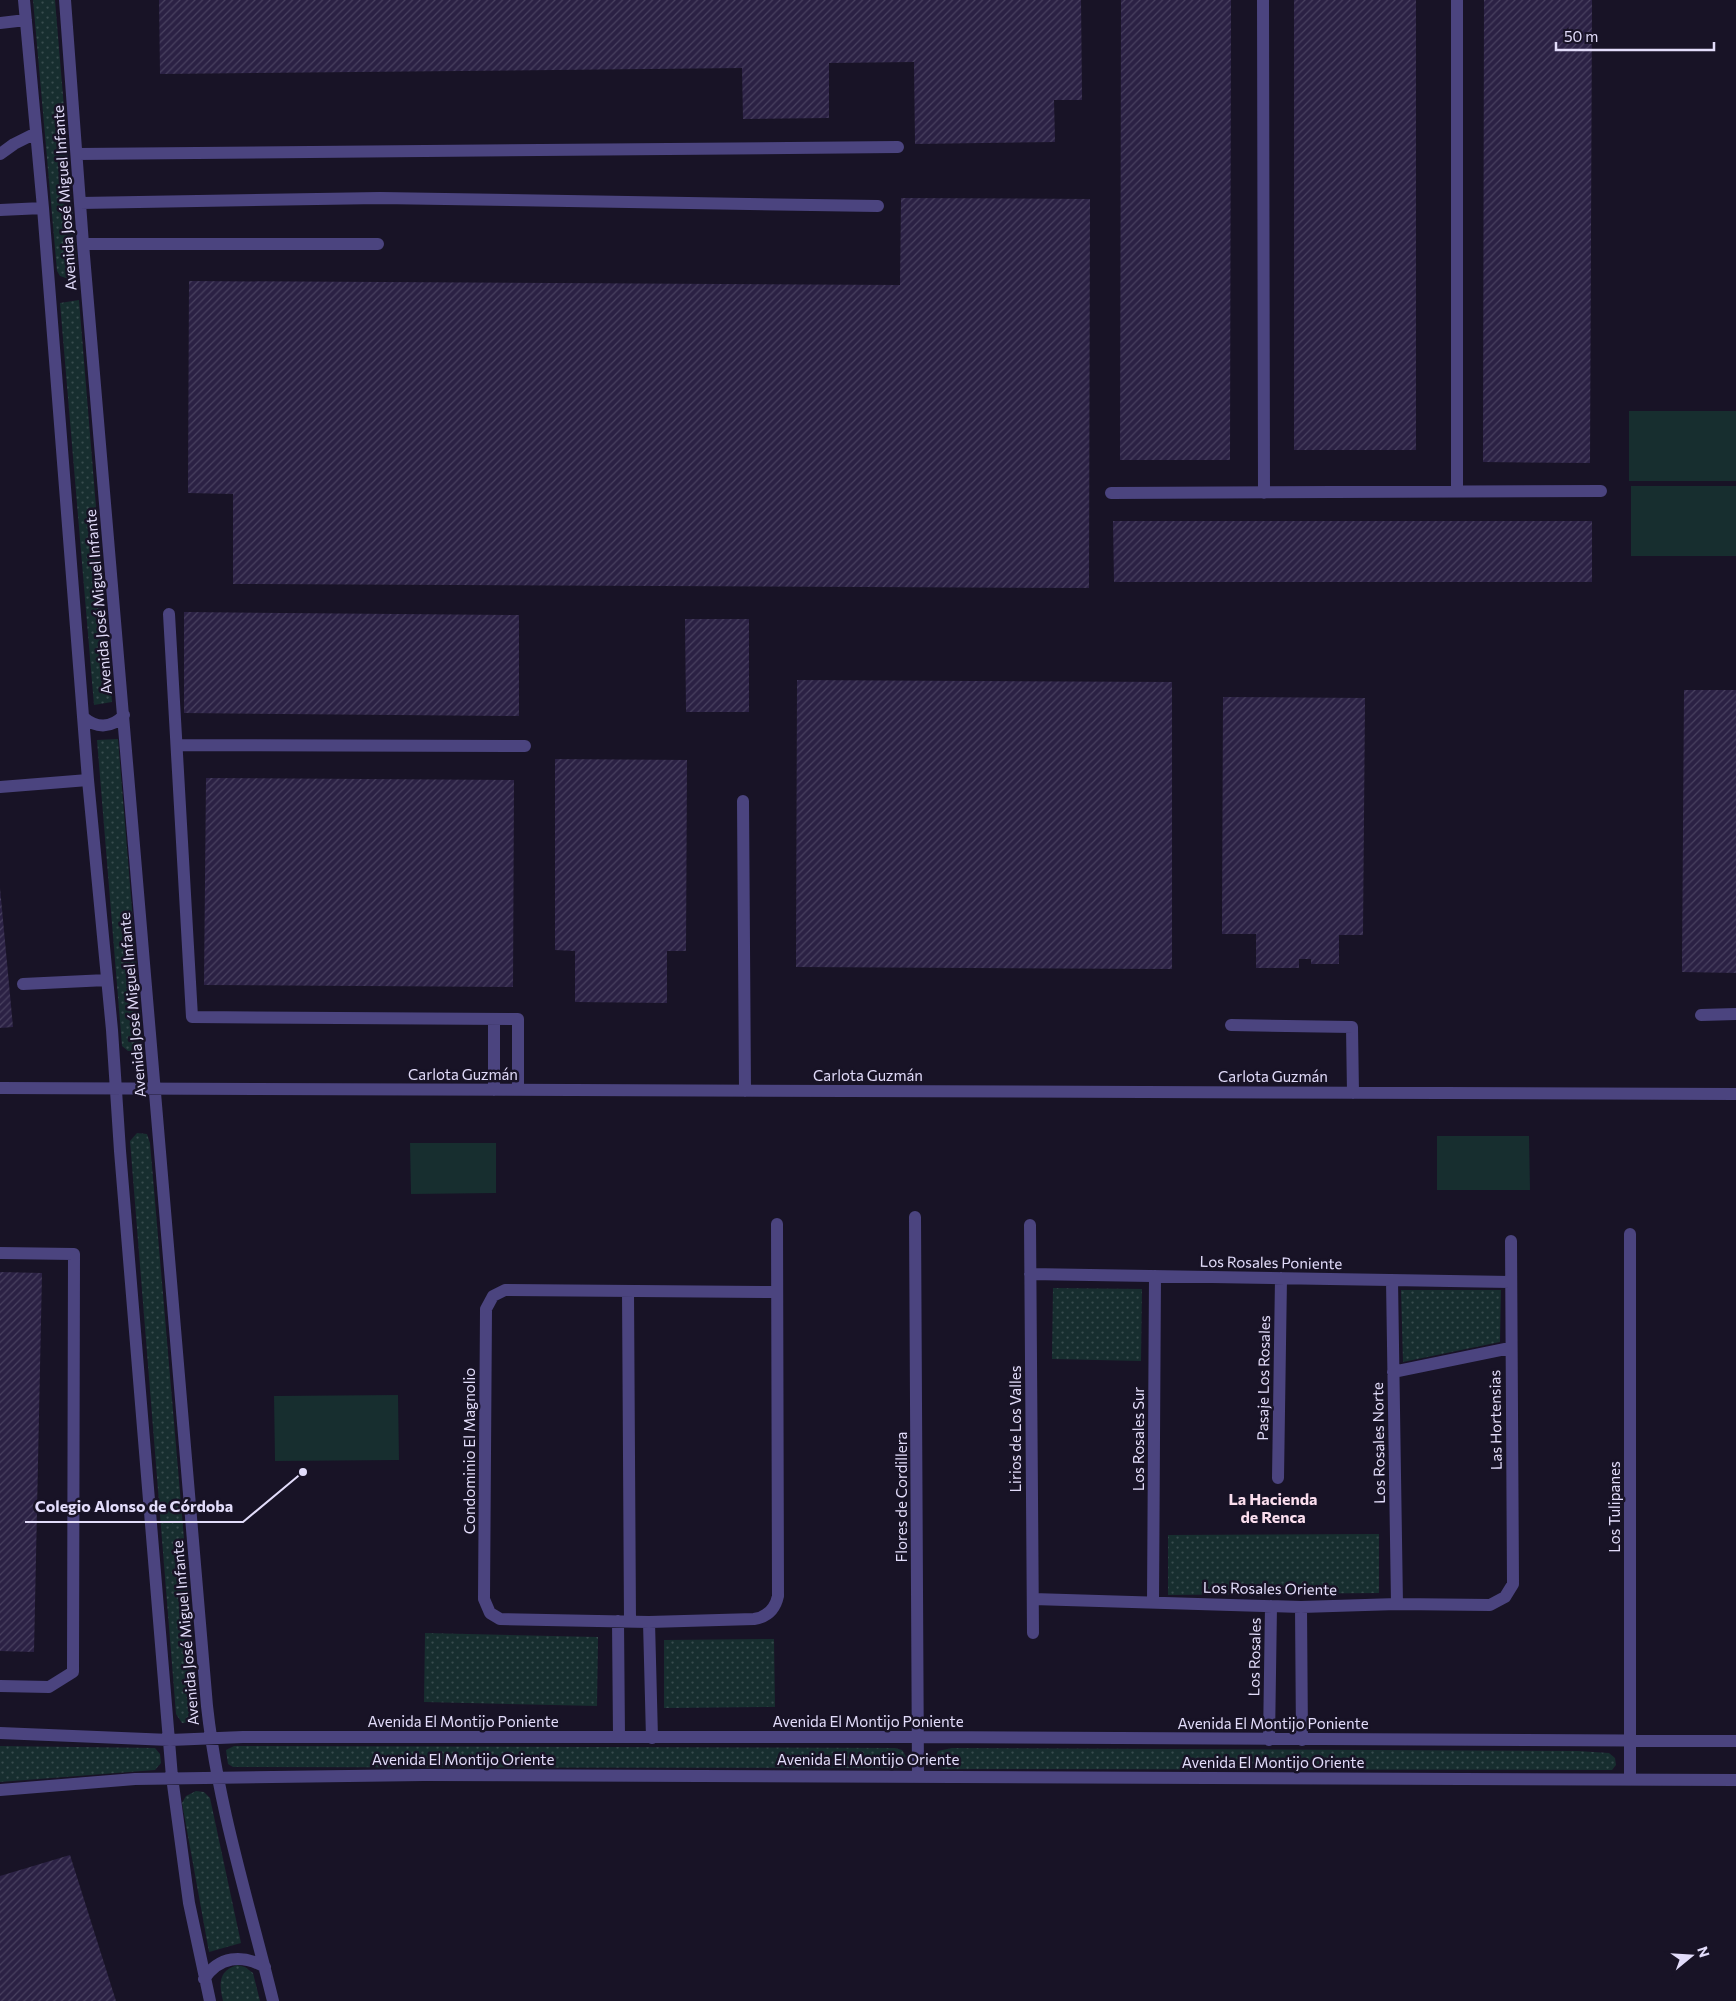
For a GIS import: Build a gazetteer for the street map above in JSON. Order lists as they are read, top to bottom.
{
  "streets": {
    "street": [
      "Avenida José Miguel Infante",
      "Carlota Guzmán",
      "Los Rosales Poniente",
      "Pasaje Los Rosales",
      "Las Hortensias",
      "Lirios de Los Valles",
      "Los Rosales Sur",
      "Los Rosales Norte",
      "Condominio El Magnolio",
      "Flores de Cordillera",
      "Los Tulipanes",
      "Los Rosales Oriente",
      "Los Rosales",
      "Avenida El Montijo Poniente",
      "Avenida El Montijo Oriente"
    ]
  },
  "crossings": [
    ["Avenida José Miguel Infante", "Carlota Guzmán"],
    ["Avenida José Miguel Infante", "Avenida El Montijo Poniente"],
    ["Avenida José Miguel Infante", "Avenida El Montijo Oriente"],
    ["Los Rosales Poniente", "Pasaje Los Rosales"],
    ["Los Rosales Poniente", "Las Hortensias"],
    ["Los Rosales Poniente", "Lirios de Los Valles"],
    ["Los Rosales Poniente", "Los Rosales Sur"],
    ["Los Rosales Poniente", "Los Rosales Norte"],
    ["Las Hortensias", "Los Rosales Oriente"],
    ["Lirios de Los Valles", "Los Rosales Oriente"],
    ["Los Rosales Sur", "Los Rosales Oriente"],
    ["Los Rosales Norte", "Los Rosales Oriente"],
    ["Flores de Cordillera", "Avenida El Montijo Poniente"],
    ["Flores de Cordillera", "Avenida El Montijo Oriente"],
    ["Los Tulipanes", "Avenida El Montijo Poniente"],
    ["Los Tulipanes", "Avenida El Montijo Oriente"],
    ["Los Rosales Oriente", "Los Rosales"],
    ["Los Rosales", "Avenida El Montijo Poniente"]
  ],
  "districts": ["La Hacienda de Renca"],
  "places": ["Colegio Alonso de Córdoba"],
  "scale_bar": "50 m",
  "north": "right"
}
